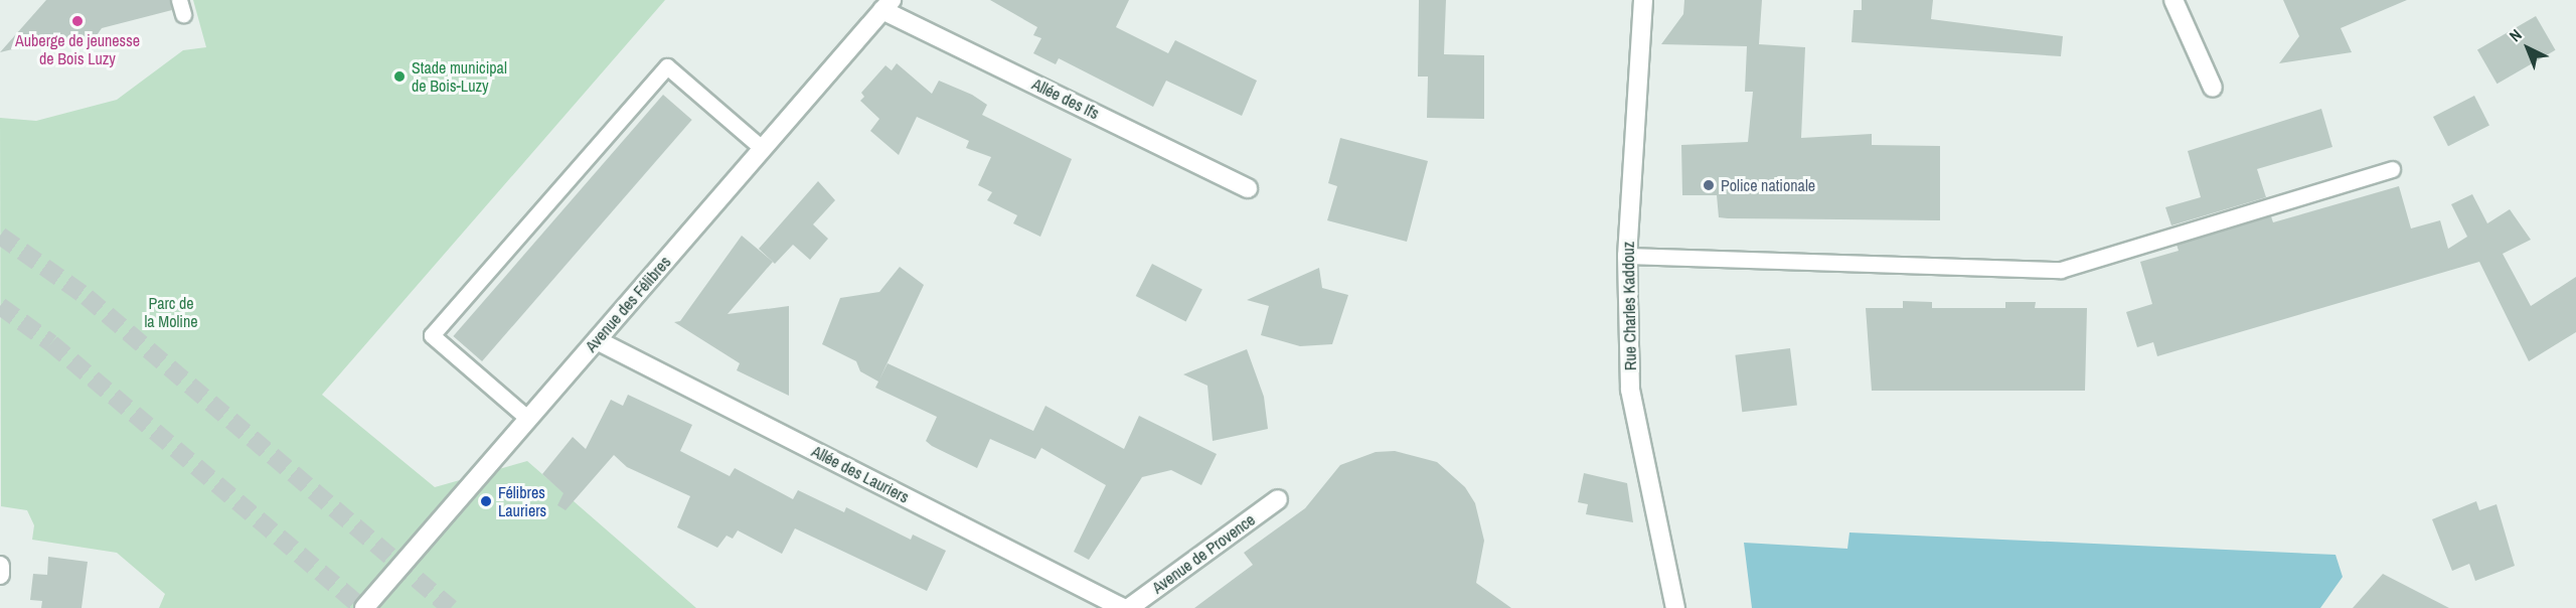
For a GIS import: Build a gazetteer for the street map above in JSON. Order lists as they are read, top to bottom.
{
  "streets": {
    "street": [
      "Allée des Ifs",
      "Avenue des Félibres",
      "Rue Charles Kaddouz",
      "Allée des Lauriers",
      "Avenue de Provence"
    ]
  },
  "crossings": [
    ["Allée des Ifs", "Avenue des Félibres"],
    ["Avenue des Félibres", "Allée des Lauriers"]
  ],
  "parks": ["Parc de la Moline"],
  "places": [
    "Auberge de jeunesse de Bois Luzy",
    "Stade municipal de Bois-Luzy",
    "Police nationale",
    "Félibres Lauriers"
  ],
  "north": "top left"
}
